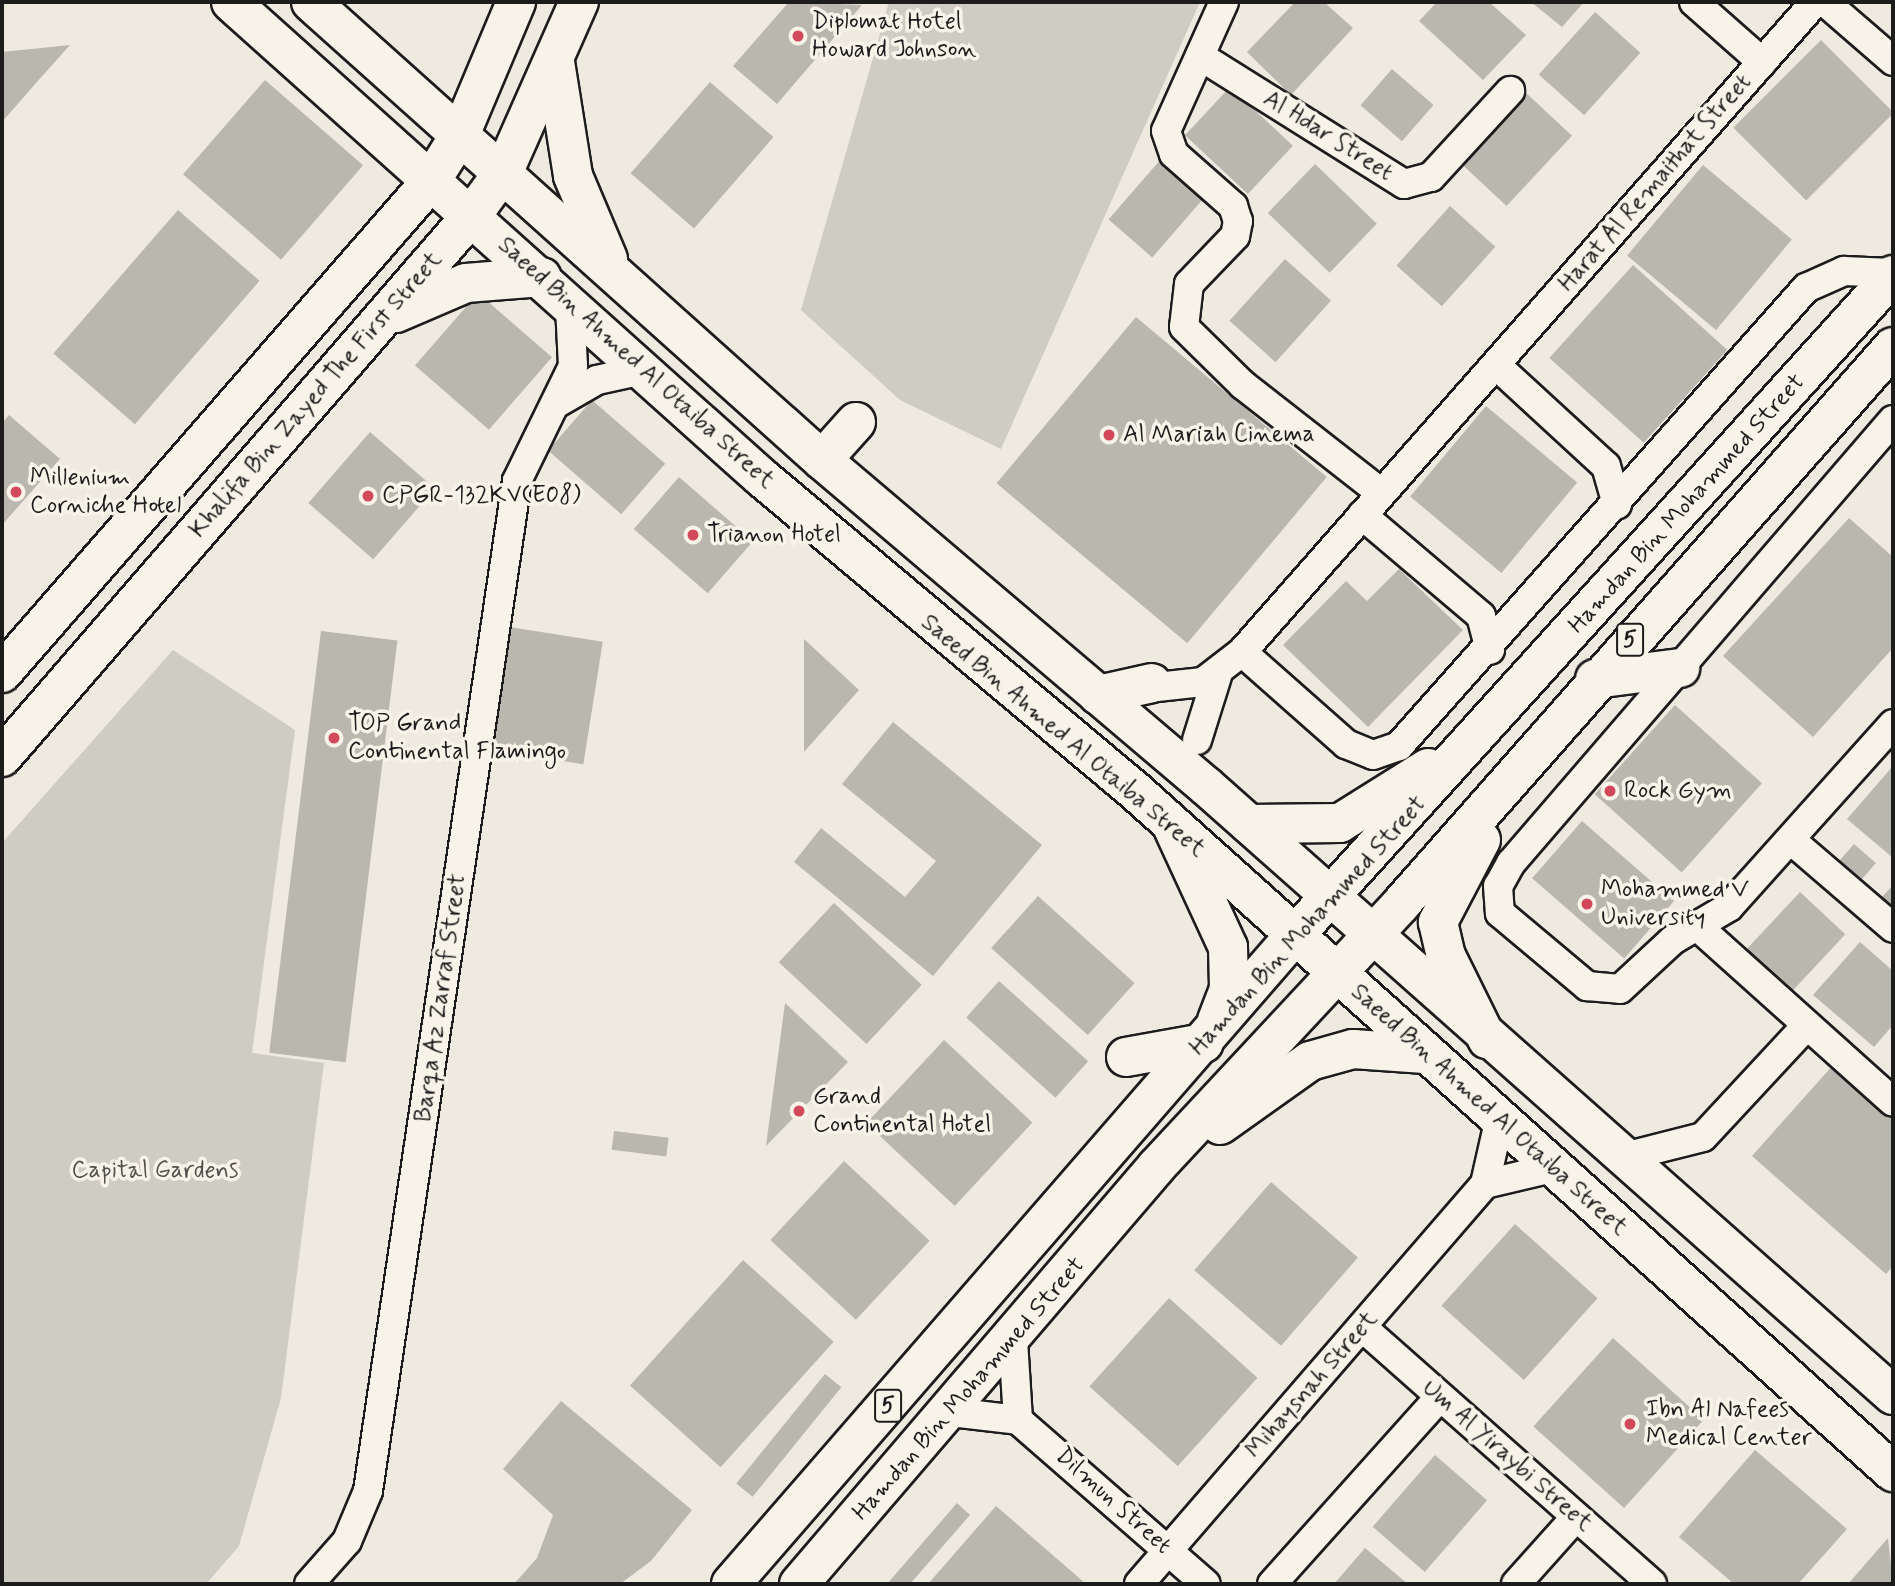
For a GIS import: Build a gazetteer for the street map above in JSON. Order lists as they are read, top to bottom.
{
  "streets": {
    "main road": [
      "Saeed Bin Ahmed Al Otaiba Street",
      "Khalifa Bin Zayed The First Street",
      "Hamdan Bin Mohammed Street",
      "5"
    ],
    "street": [
      "Al Hdar Street",
      "Harat Al Remaithat Street",
      "Barqa Az Zarraf Street",
      "Mihaysnah Street",
      "Um Al Yiraybi Street",
      "Dilmun Street"
    ]
  },
  "crossings": [
    ["Saeed Bin Ahmed Al Otaiba Street", "Khalifa Bin Zayed The First Street"],
    ["Saeed Bin Ahmed Al Otaiba Street", "Hamdan Bin Mohammed Street"],
    ["Saeed Bin Ahmed Al Otaiba Street", "Barqa Az Zarraf Street"],
    ["Saeed Bin Ahmed Al Otaiba Street", "Mihaysnah Street"],
    ["Mihaysnah Street", "Um Al Yiraybi Street"],
    ["Mihaysnah Street", "Dilmun Street"]
  ],
  "parks": ["Capital Gardens"],
  "places": [
    "Diplomat Hotel Howard Johnson",
    "Al Mariah Cinema",
    "Millenium Corniche Hotel",
    "CPGR-132KV(E08)",
    "Trianon Hotel",
    "TOP Grand Continental Flamingo",
    "Rock Gym",
    "Mohammed V University",
    "Grand Continental Hotel",
    "Ibn Al Nafees Medical Center"
  ]
}
